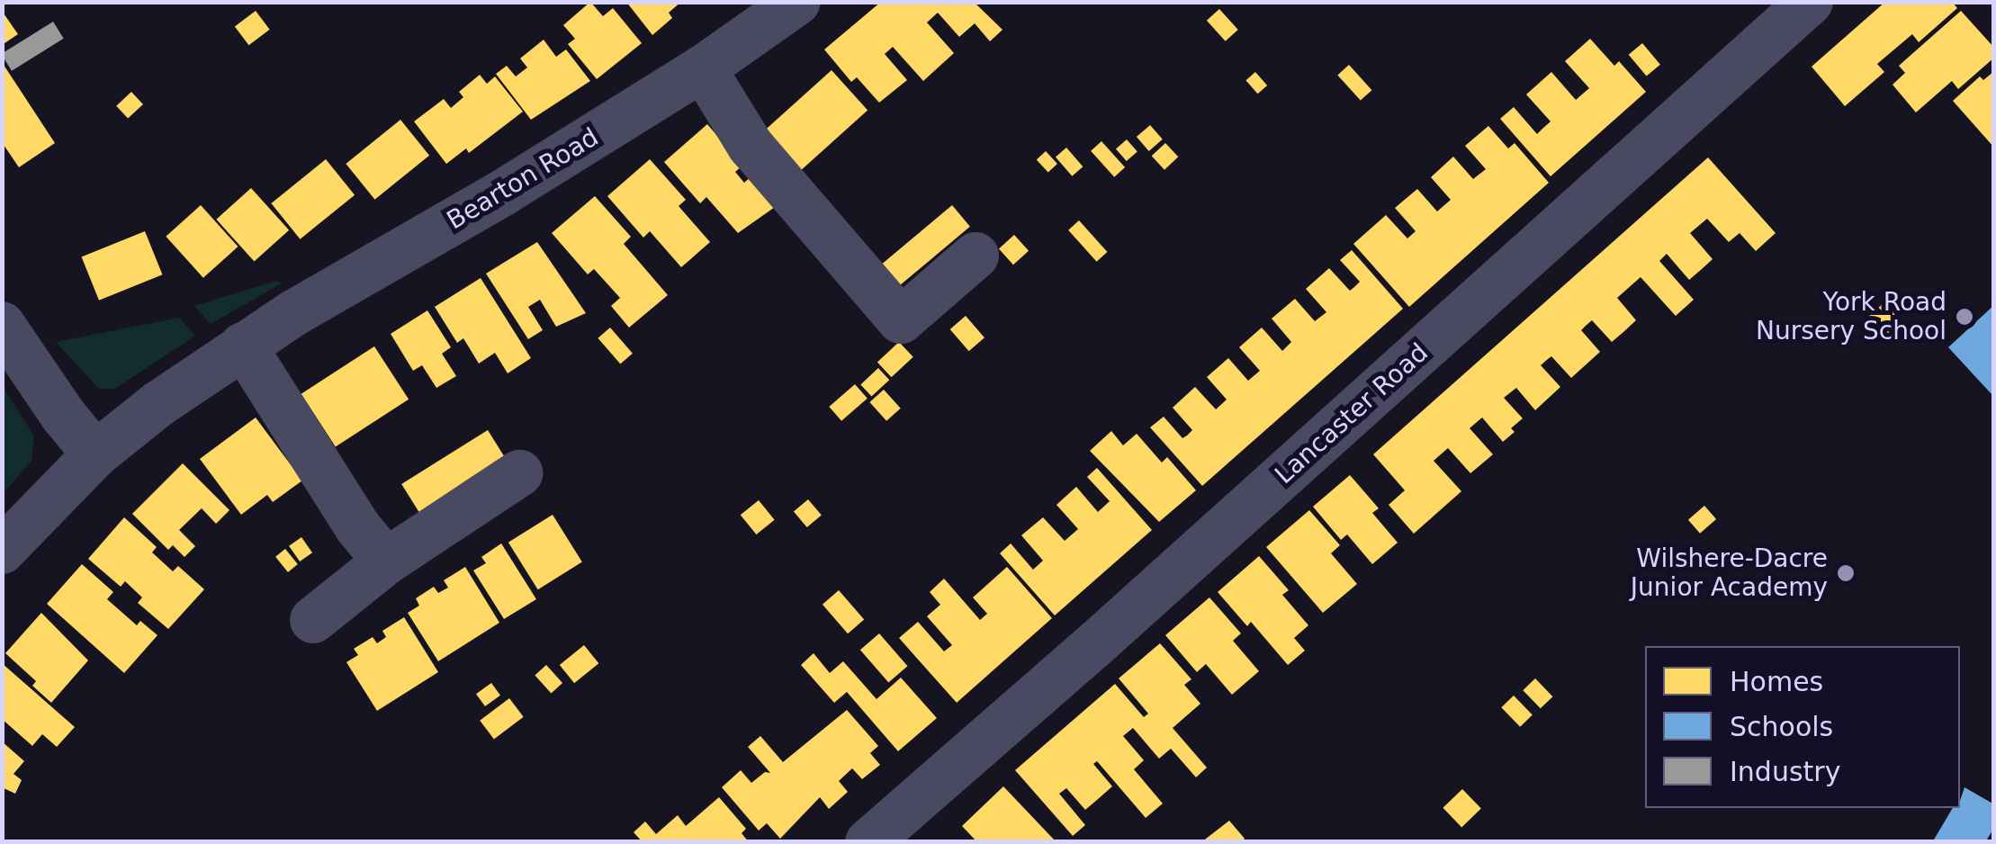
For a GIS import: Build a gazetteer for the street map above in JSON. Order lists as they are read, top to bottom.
{
  "streets": {
    "street": ["Bearton Road", "Lancaster Road"]
  },
  "places": ["York Road Nursery School", "Wilshere-Dacre Junior Academy"],
  "legend": ["Homes", "Schools", "Industry"]
}
